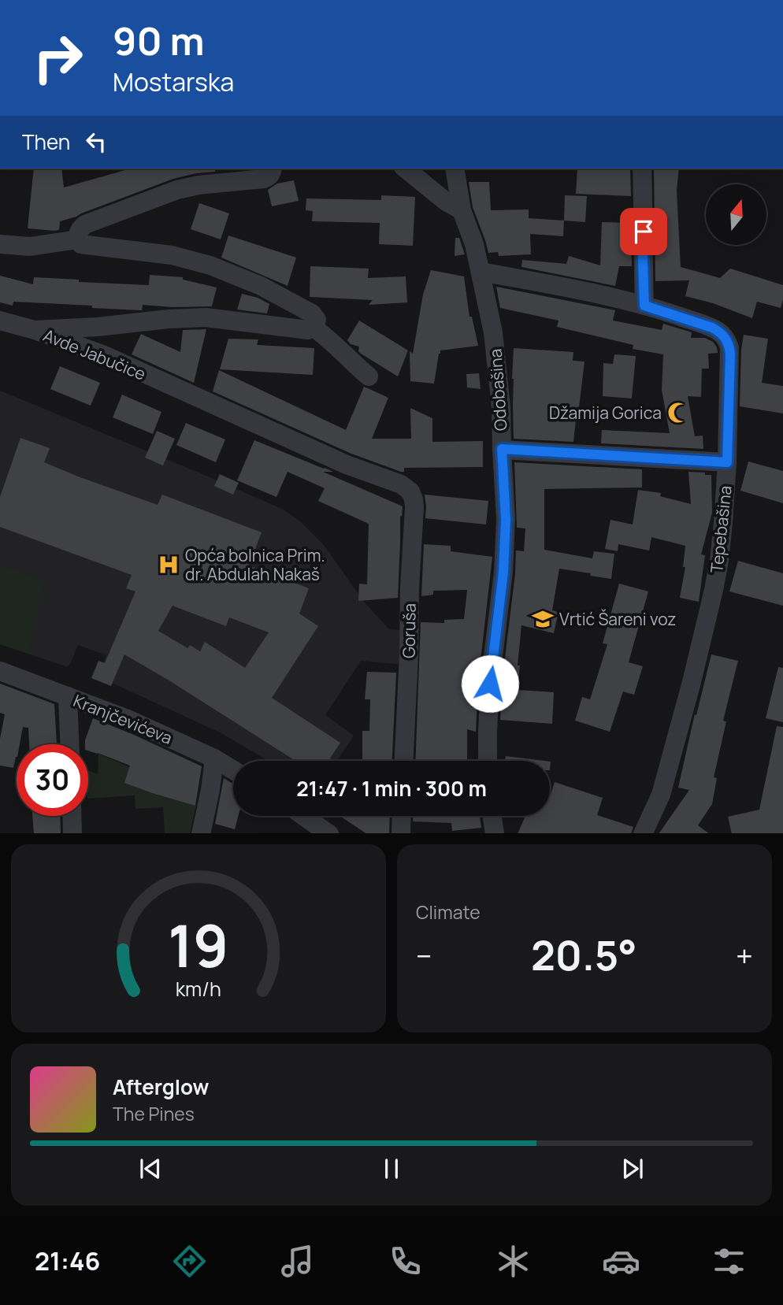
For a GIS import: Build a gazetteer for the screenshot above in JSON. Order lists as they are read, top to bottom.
{
  "streets": {
    "street": [
      "Avde Jabučice",
      "Odobašina",
      "Tepebašina",
      "Goruša",
      "Kranjčevićeva"
    ]
  },
  "crossings": [
    ["Avde Jabučice", "Goruša"],
    ["Odobašina", "Tepebašina"]
  ],
  "places": {
    "mosque": ["Džamija Gorica"],
    "hospital": ["Opća bolnica Prim. dr. Abdulah Nakaš"],
    "school or university": ["Vrtić Šareni voz"]
  },
  "north": "top",
  "page": {
    "turn": ["90 m", "Mostarska"],
    "then": "Then",
    "limit": "30",
    "trip": "21:47 · 1 min · 300 m",
    "tile": "Climate",
    "heat": ["−", "20.5°", "+"],
    "song": ["Afterglow", "The Pines"],
    "tabs": "21:46",
    "gauge": ["19", "km/h"]
  }
}
